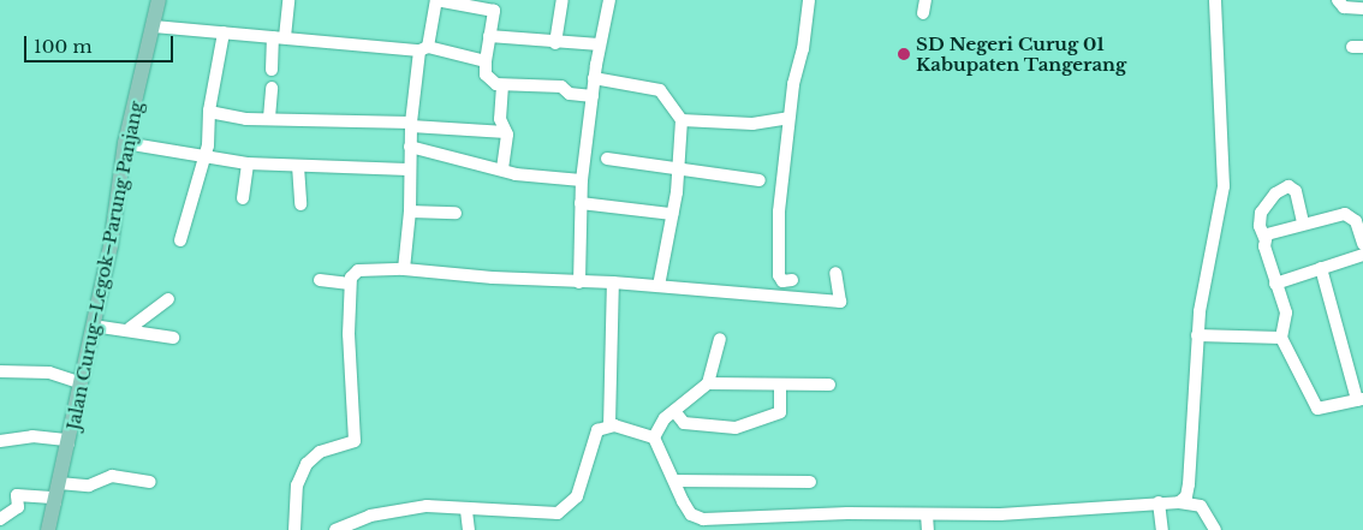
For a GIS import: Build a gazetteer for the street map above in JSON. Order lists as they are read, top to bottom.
{
  "streets": {
    "main road": ["Jalan Curug–Legok–Parung Panjang"]
  },
  "places": ["SD Negeri Curug 01 Kabupaten Tangerang"],
  "scale_bar": "100 m"
}
